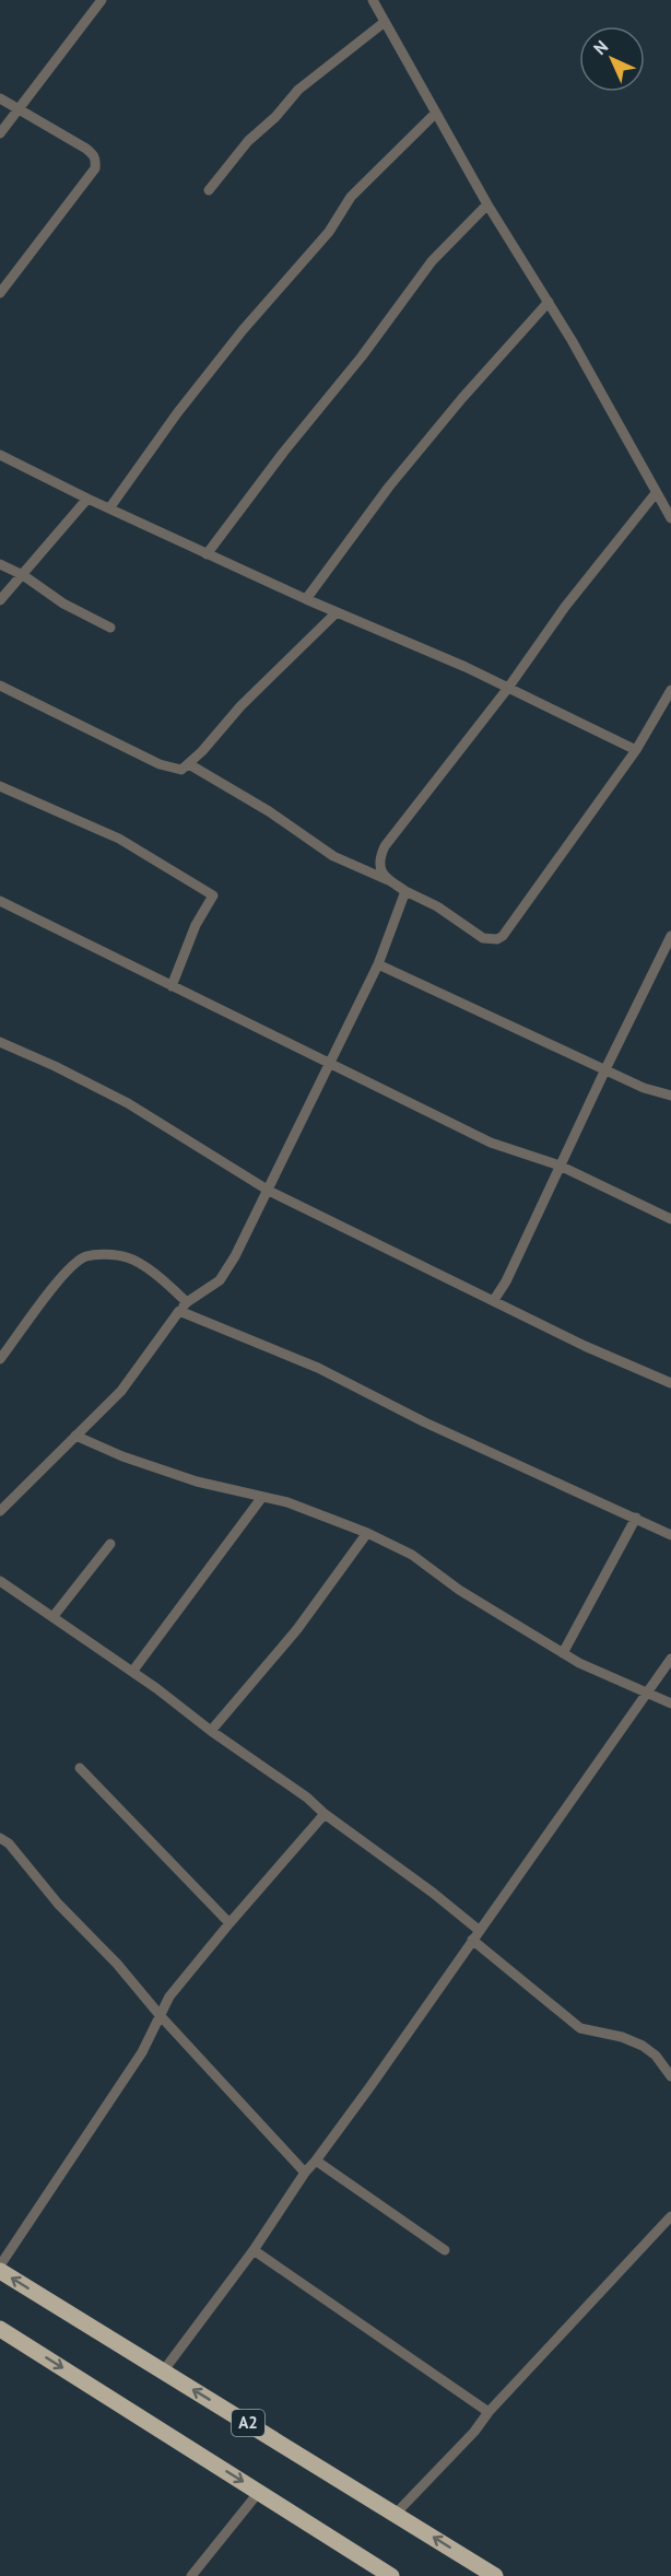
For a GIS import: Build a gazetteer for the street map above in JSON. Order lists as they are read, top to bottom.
{
  "streets": {
    "highway": ["A2"]
  },
  "north": "top left"
}
